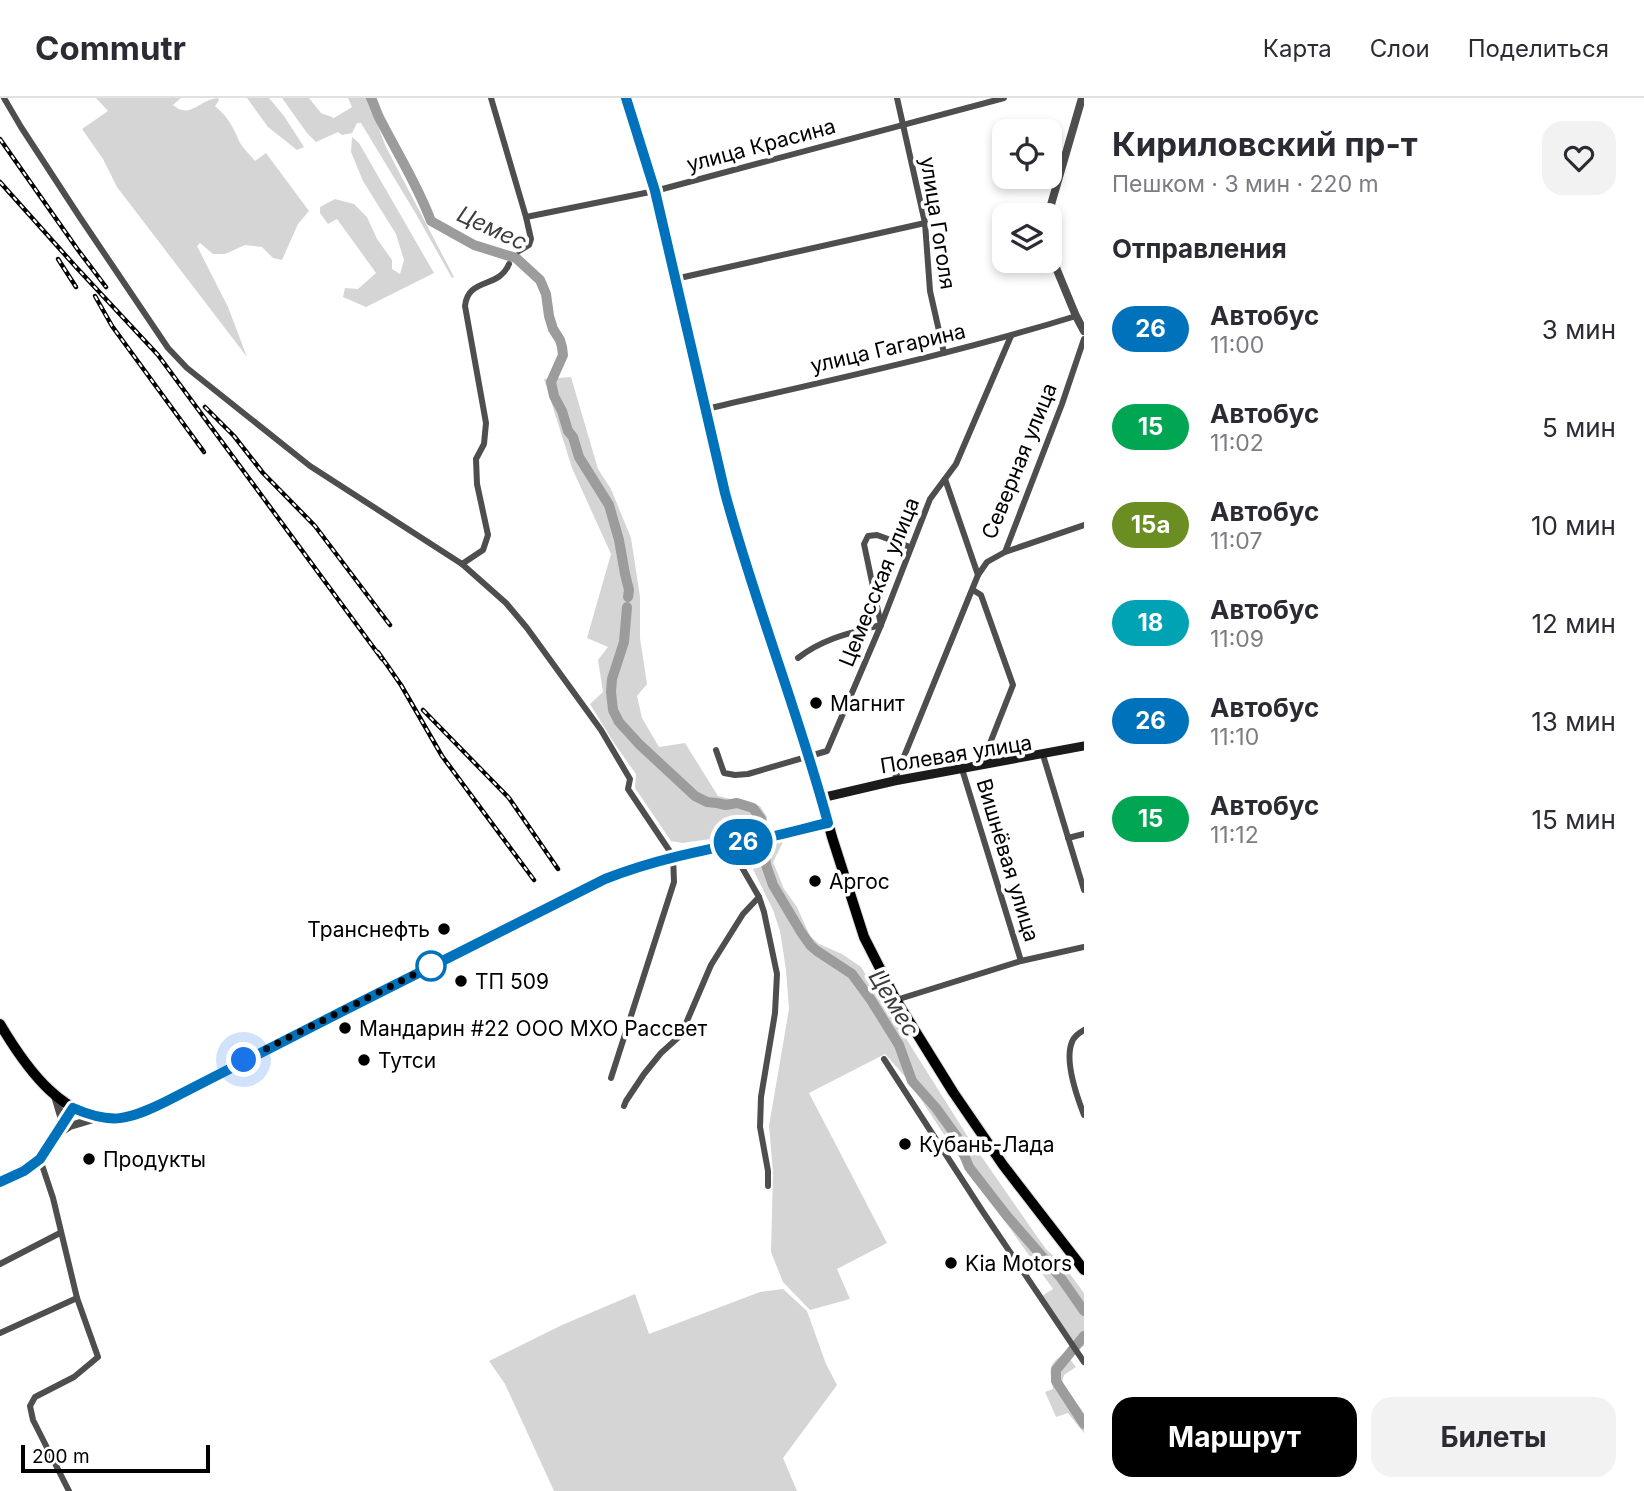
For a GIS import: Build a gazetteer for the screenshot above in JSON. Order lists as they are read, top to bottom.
{
  "streets": {
    "main road": ["Полевая улица"],
    "street": [
      "улица Красина",
      "улица Гоголя",
      "улица Гагарина",
      "Северная улица",
      "Цемесская улица",
      "Вишнёвая улица"
    ]
  },
  "crossings": [
    ["улица Красина", "улица Гоголя"],
    ["улица Гоголя", "улица Гагарина"],
    ["улица Гагарина", "Цемесская улица"],
    ["Полевая улица", "Вишнёвая улица"]
  ],
  "water": ["Цемес"],
  "places": [
    "Магнит",
    "Аргос",
    "Транснефть",
    "ТП 509",
    "Мандарин #22 ООО МХО Рассвет",
    "Тутси",
    "Кубань-Лада",
    "Продукты",
    "Kia Motors"
  ],
  "lines": ["bus line 26"],
  "scale_bar": "200 m",
  "page": {
    "header": "Commutr",
    "nav": ["Карта", "Слои", "Поделиться"],
    "on_map": "26",
    "heading": [
      ["Кириловский пр-т", "Пешком · 3 мин · 220 m"],
      "Отправления"
    ],
    "list": [
      {
        "mark": "26",
        "name": "Автобус",
        "note": "11:00",
        "value": "3 мин"
      },
      {
        "mark": "15",
        "name": "Автобус",
        "note": "11:02",
        "value": "5 мин"
      },
      {
        "mark": "15а",
        "name": "Автобус",
        "note": "11:07",
        "value": "10 мин"
      },
      {
        "mark": "18",
        "name": "Автобус",
        "note": "11:09",
        "value": "12 мин"
      },
      {
        "mark": "26",
        "name": "Автобус",
        "note": "11:10",
        "value": "13 мин"
      },
      {
        "mark": "15",
        "name": "Автобус",
        "note": "11:12",
        "value": "15 мин"
      }
    ],
    "buttons": ["Маршрут", "Билеты"],
    "scale": "200 m"
  }
}
